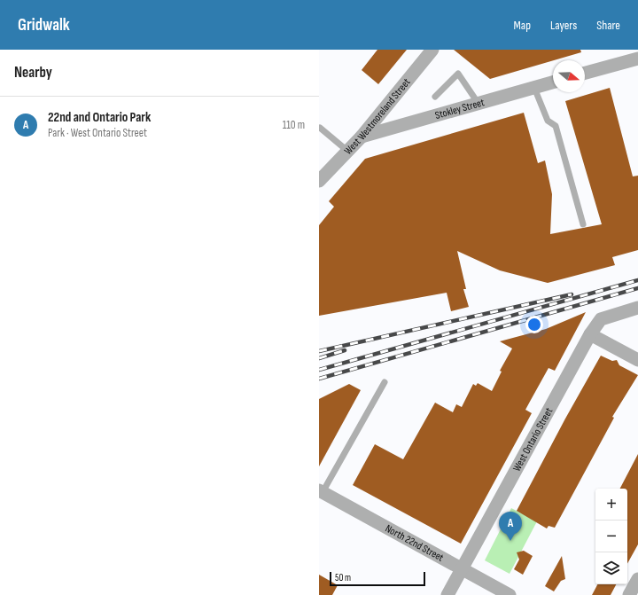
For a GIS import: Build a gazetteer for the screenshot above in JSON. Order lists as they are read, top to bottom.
{
  "streets": {
    "street": [
      "Stokley Street",
      "West Westmoreland Street",
      "West Ontario Street",
      "North 22nd Street"
    ]
  },
  "crossings": [
    ["Stokley Street", "West Westmoreland Street"],
    ["West Ontario Street", "North 22nd Street"]
  ],
  "scale_bar": "50 m",
  "north": "right",
  "page": {
    "header": "Gridwalk",
    "nav": ["Map", "Layers", "Share"],
    "heading": "Nearby",
    "list": [
      {
        "mark": "A",
        "name": "22nd and Ontario Park",
        "note": "Park · West Ontario Street",
        "value": "110 m"
      }
    ],
    "map_buttons": ["+", "−"],
    "pins": "A",
    "scale": "50 m"
  }
}
